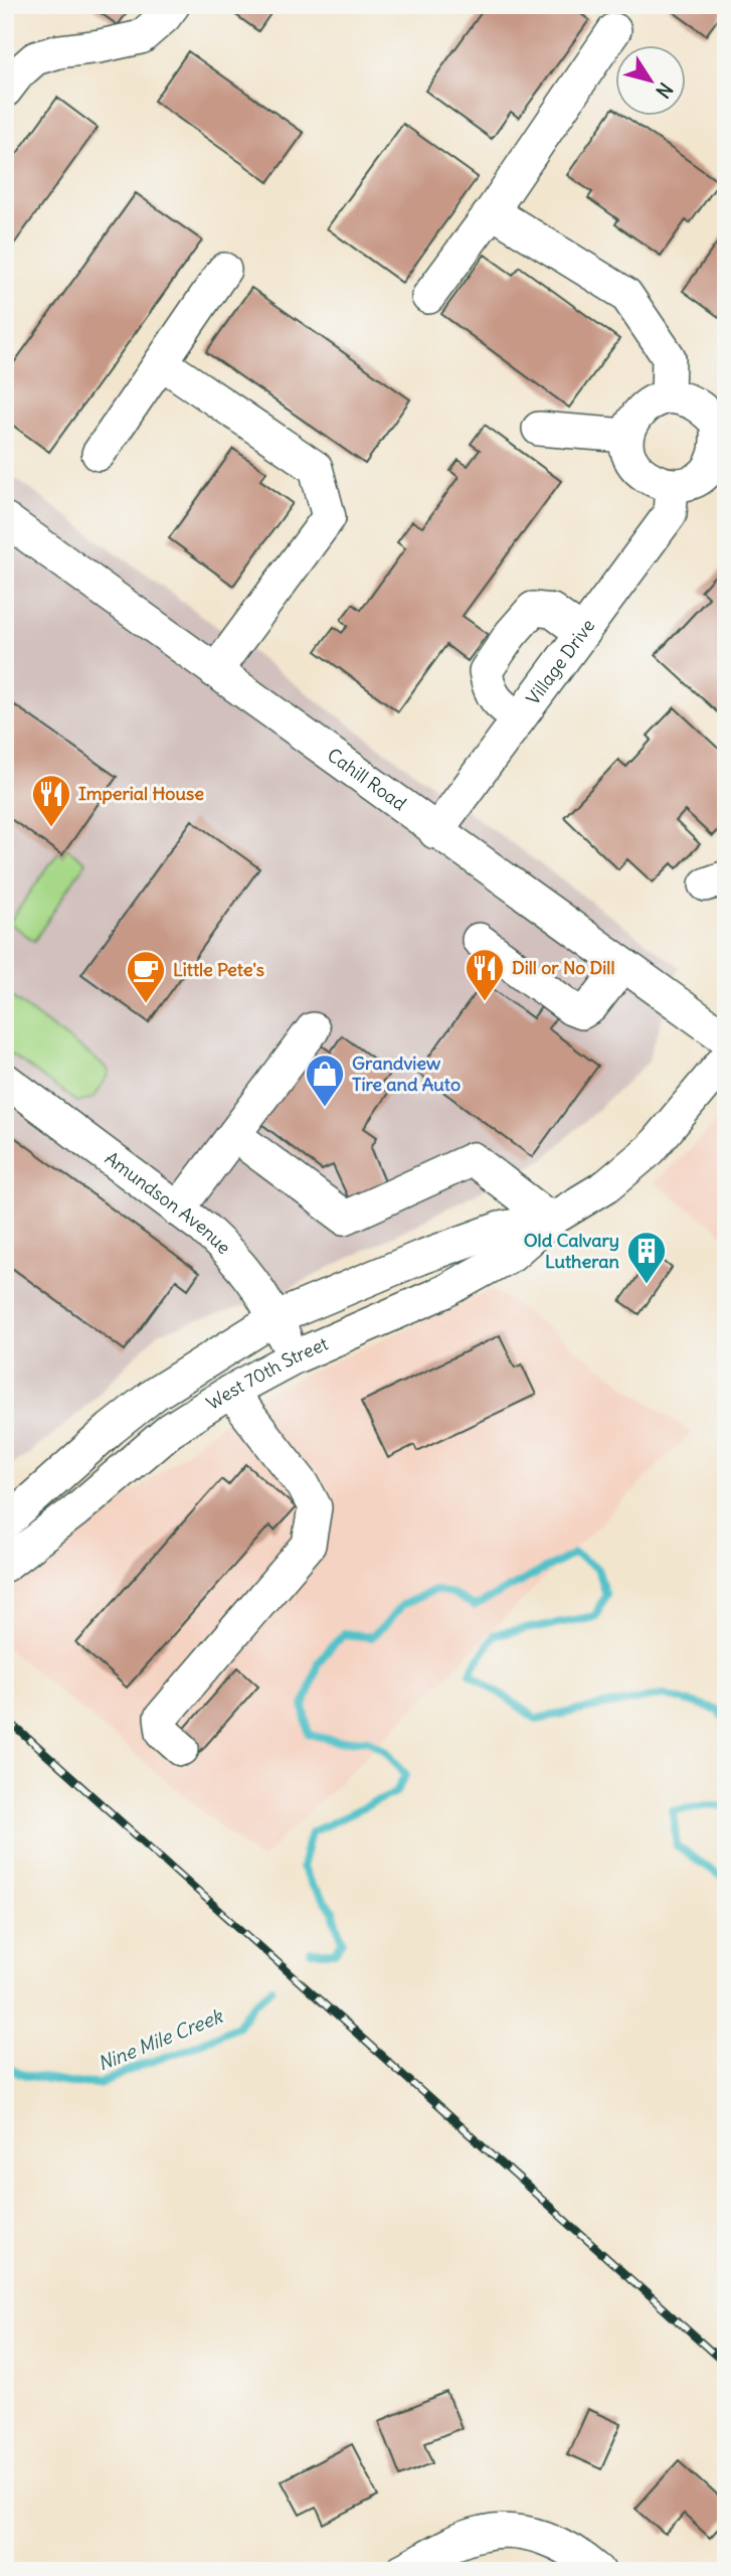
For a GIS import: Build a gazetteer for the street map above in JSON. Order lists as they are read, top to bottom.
{
  "streets": {
    "street": [
      "Village Drive",
      "Cahill Road",
      "Amundson Avenue",
      "West 70th Street"
    ]
  },
  "crossings": [
    ["Village Drive", "Cahill Road"],
    ["Amundson Avenue", "West 70th Street"]
  ],
  "water": ["Nine Mile Creek"],
  "places": {
    "restaurant": ["Imperial House", "Dill or No Dill"],
    "cafe": ["Little Pete's"],
    "shop": ["Grandview Tire and Auto"],
    "building": ["Old Calvary Lutheran"]
  },
  "north": "bottom right"
}
